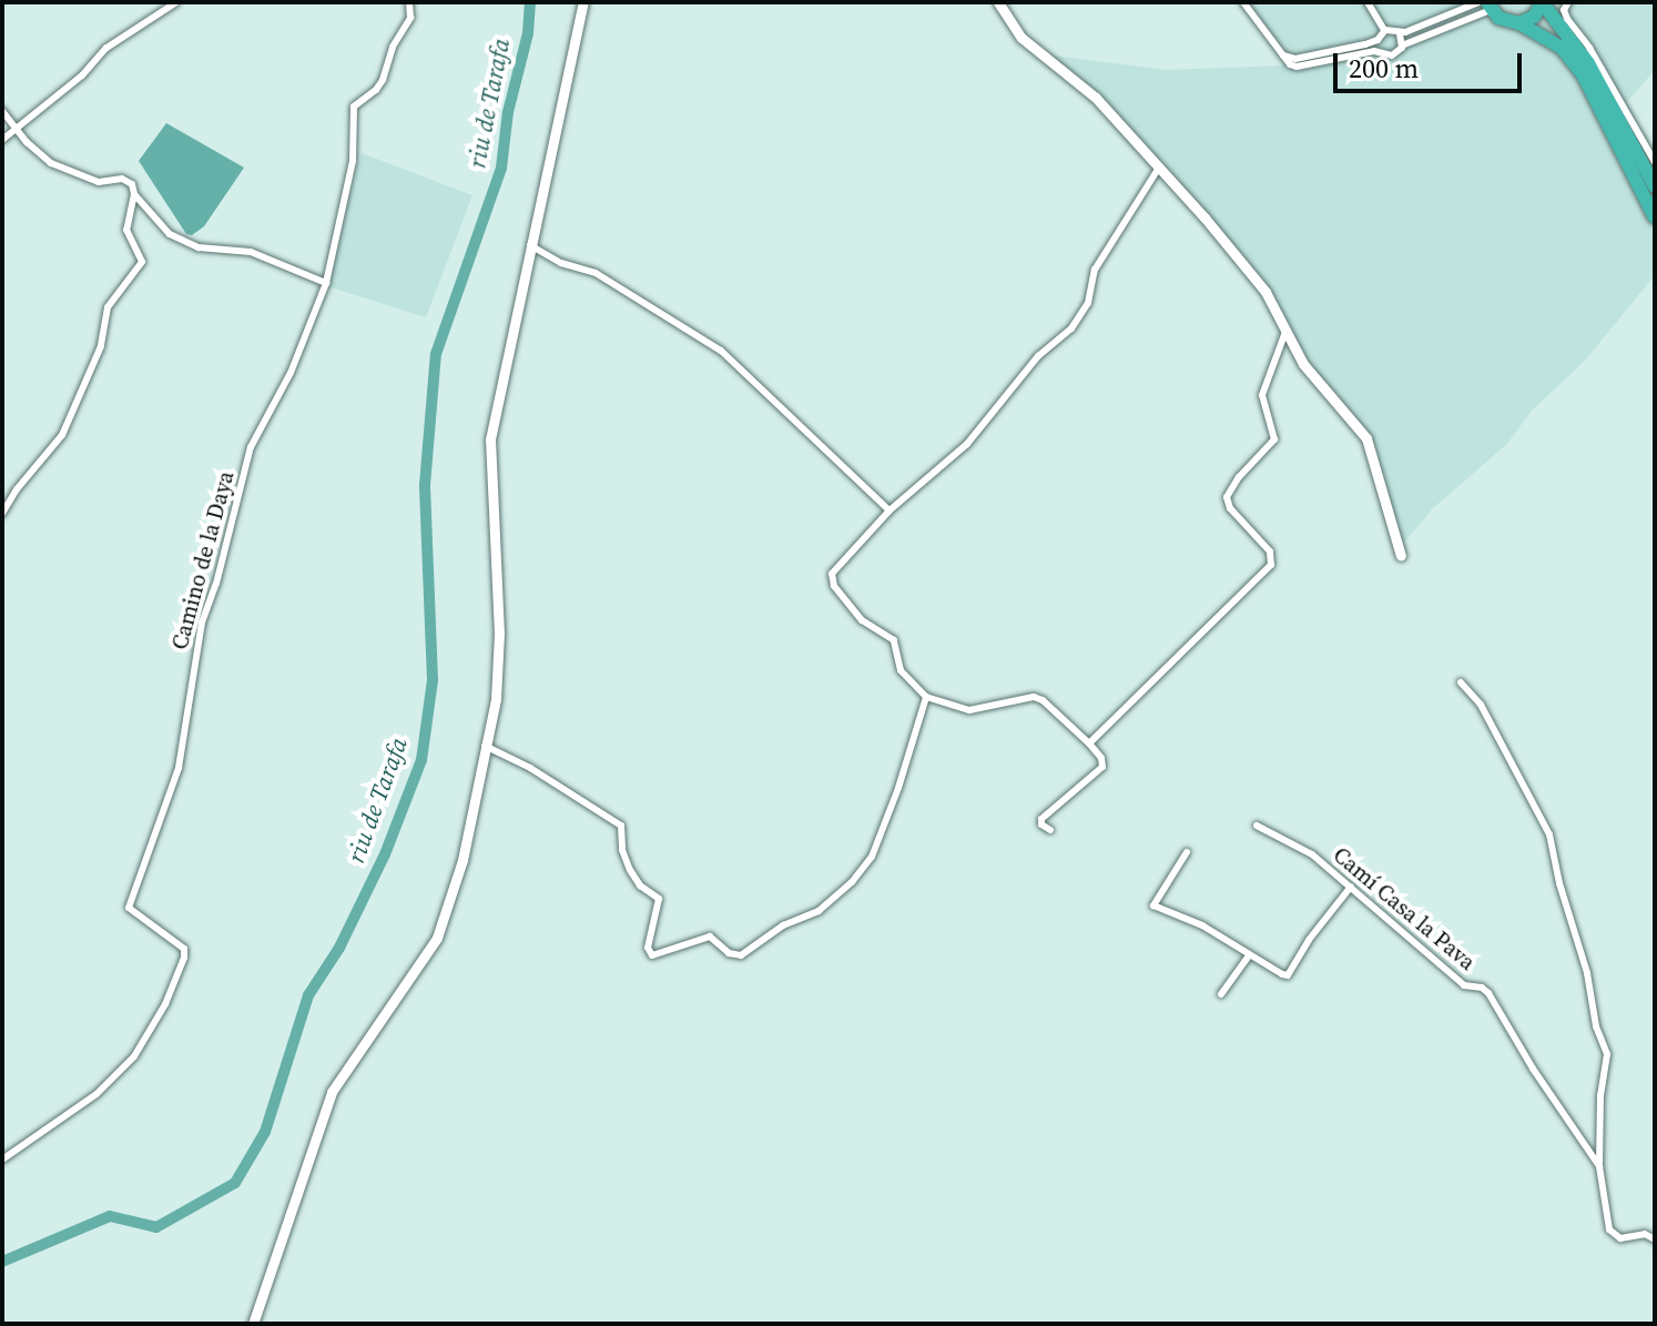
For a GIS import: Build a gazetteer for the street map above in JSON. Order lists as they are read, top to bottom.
{
  "streets": {
    "street": ["Camino de la Daya", "Camí Casa la Pava"]
  },
  "water": ["riu de Tarafa"],
  "scale_bar": "200 m"
}
